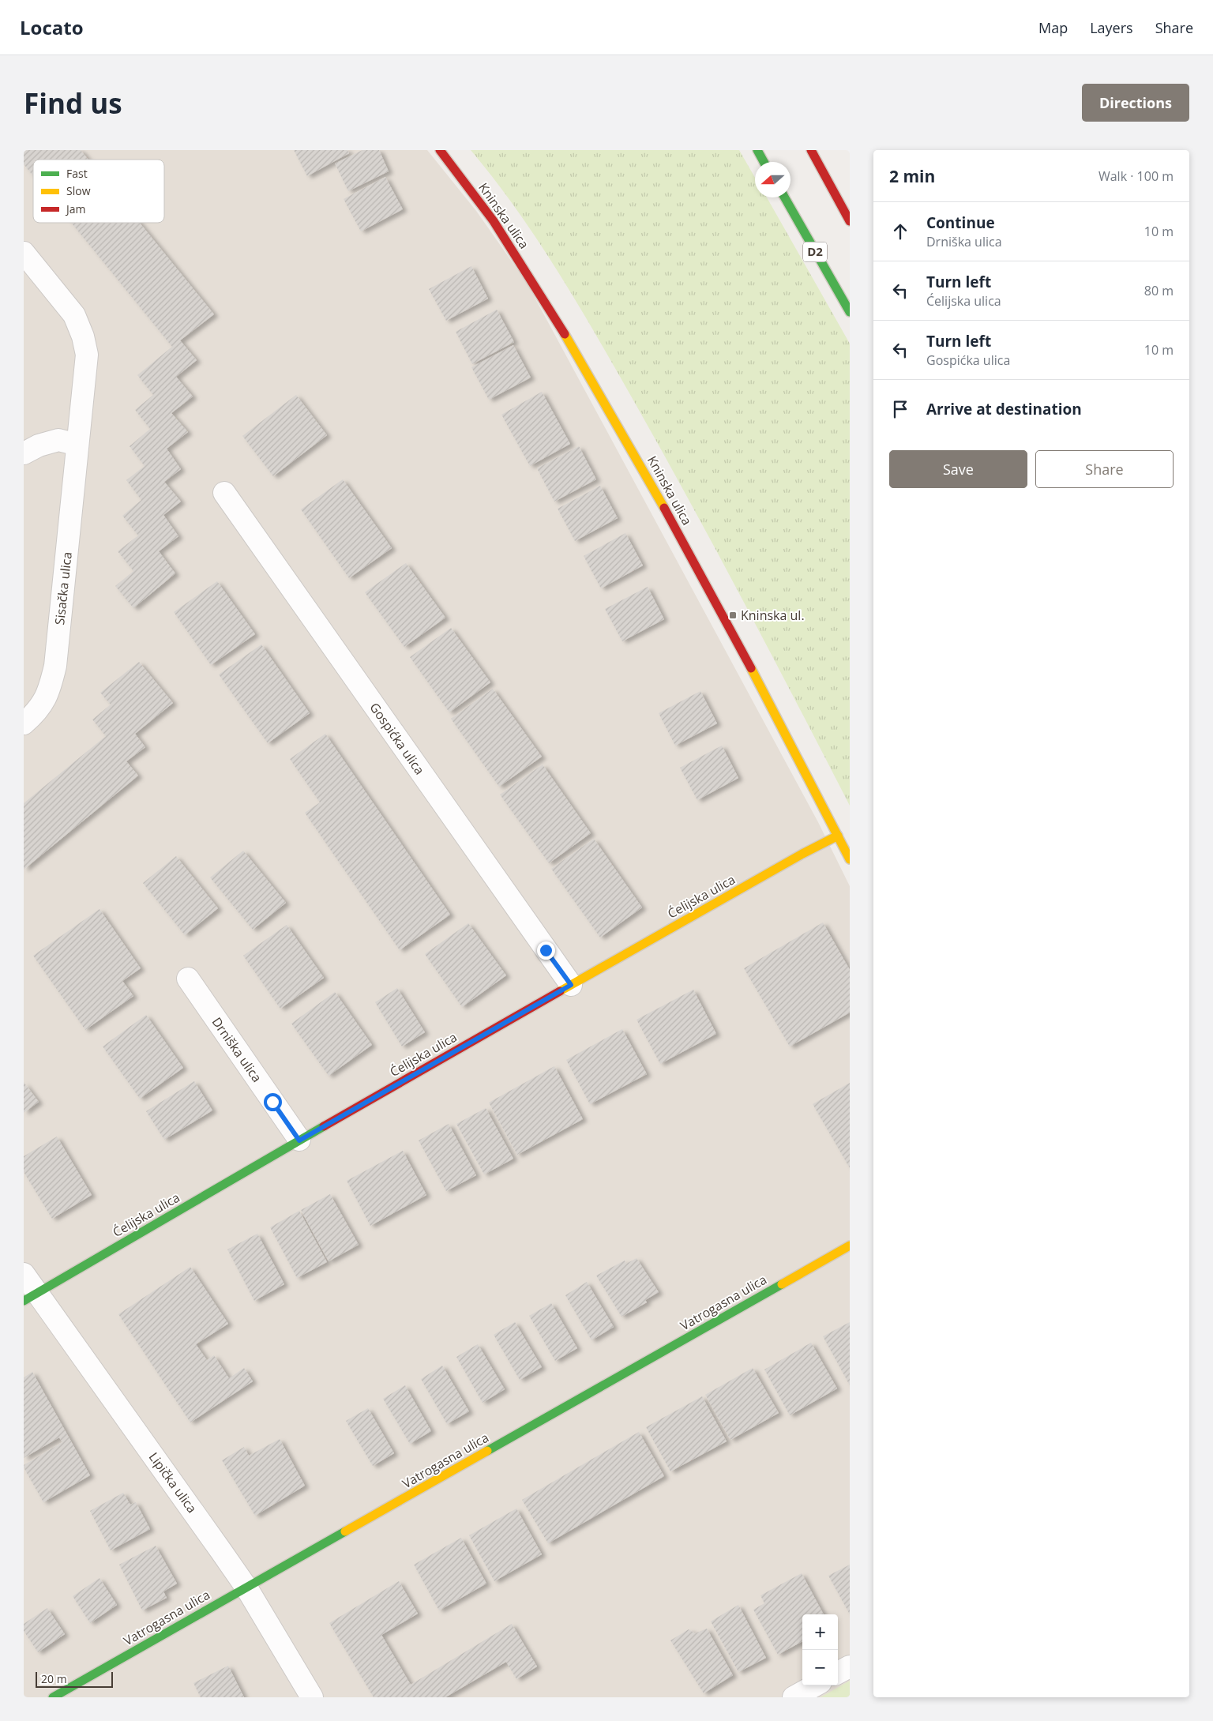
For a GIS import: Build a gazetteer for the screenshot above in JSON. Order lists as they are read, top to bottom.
{
  "streets": {
    "main road": [
      "Kninska ulica",
      "D2",
      "Ćelijska ulica",
      "Vatrogasna ulica"
    ],
    "street": [
      "Sisačka ulica",
      "Gospićka ulica",
      "Drniška ulica",
      "Lipička ulica"
    ]
  },
  "crossings": [
    ["Kninska ulica", "Ćelijska ulica"],
    ["Gospićka ulica", "Ćelijska ulica"],
    ["Ćelijska ulica", "Drniška ulica"],
    ["Ćelijska ulica", "Lipička ulica"],
    ["Vatrogasna ulica", "Lipička ulica"]
  ],
  "places": {
    "transit": ["Kninska ul."]
  },
  "legend": ["Fast", "Slow", "Jam"],
  "scale_bar": "20 m",
  "north": "left",
  "page": {
    "header": "Locato",
    "nav": ["Map", "Layers", "Share"],
    "buttons": [
      "Directions",
      ["Save", "Share"]
    ],
    "title": "Find us",
    "heading": ["2 min", "Walk · 100 m"],
    "list": [
      ["Continue", "Drniška ulica", "10 m"],
      ["Turn left", "Ćelijska ulica", "80 m"],
      ["Turn left", "Gospićka ulica", "10 m"],
      "Arrive at destination"
    ],
    "map_buttons": ["+", "−"],
    "scale": "20 m"
  }
}
